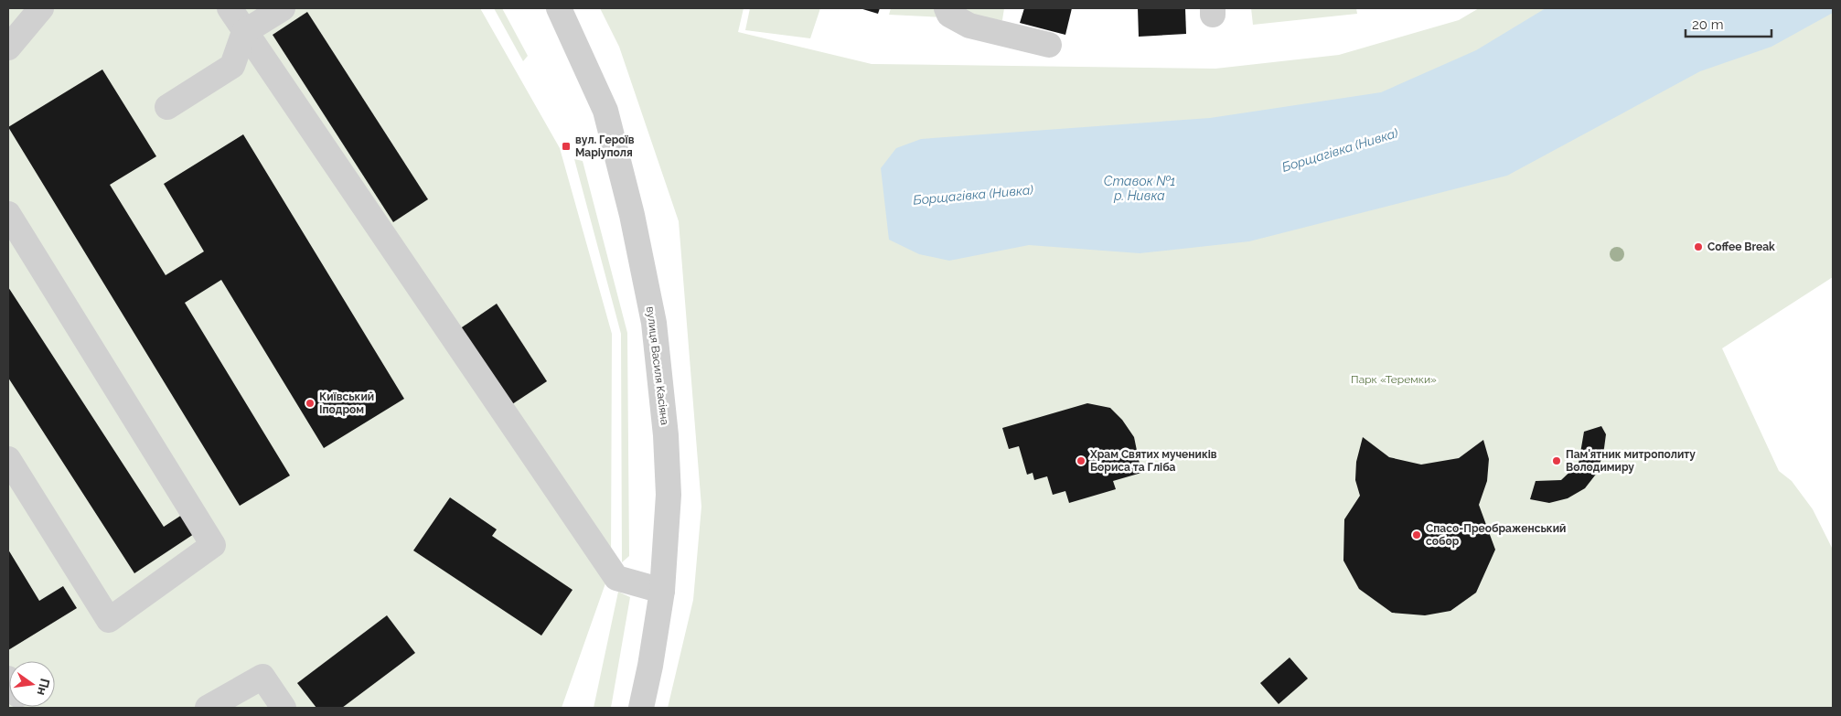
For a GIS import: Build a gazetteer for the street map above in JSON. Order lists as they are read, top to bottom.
{
  "streets": {
    "street": ["вулиця Василя Касіяна"]
  },
  "water": ["Борщагівка (Нивка)", "Ставок №1 р. Нивка"],
  "parks": ["Парк «Теремки»"],
  "places": {
    "transit": ["вул. Героїв Маріуполя"],
    "other": [
      "Coffee Break",
      "Київський Іподром",
      "Храм Святих мучеників Бориса та Гліба",
      "Пам'ятник митрополиту Володимиру",
      "Спасо-Преображенський собор"
    ]
  },
  "scale_bar": "20 m",
  "north": "right"
}
